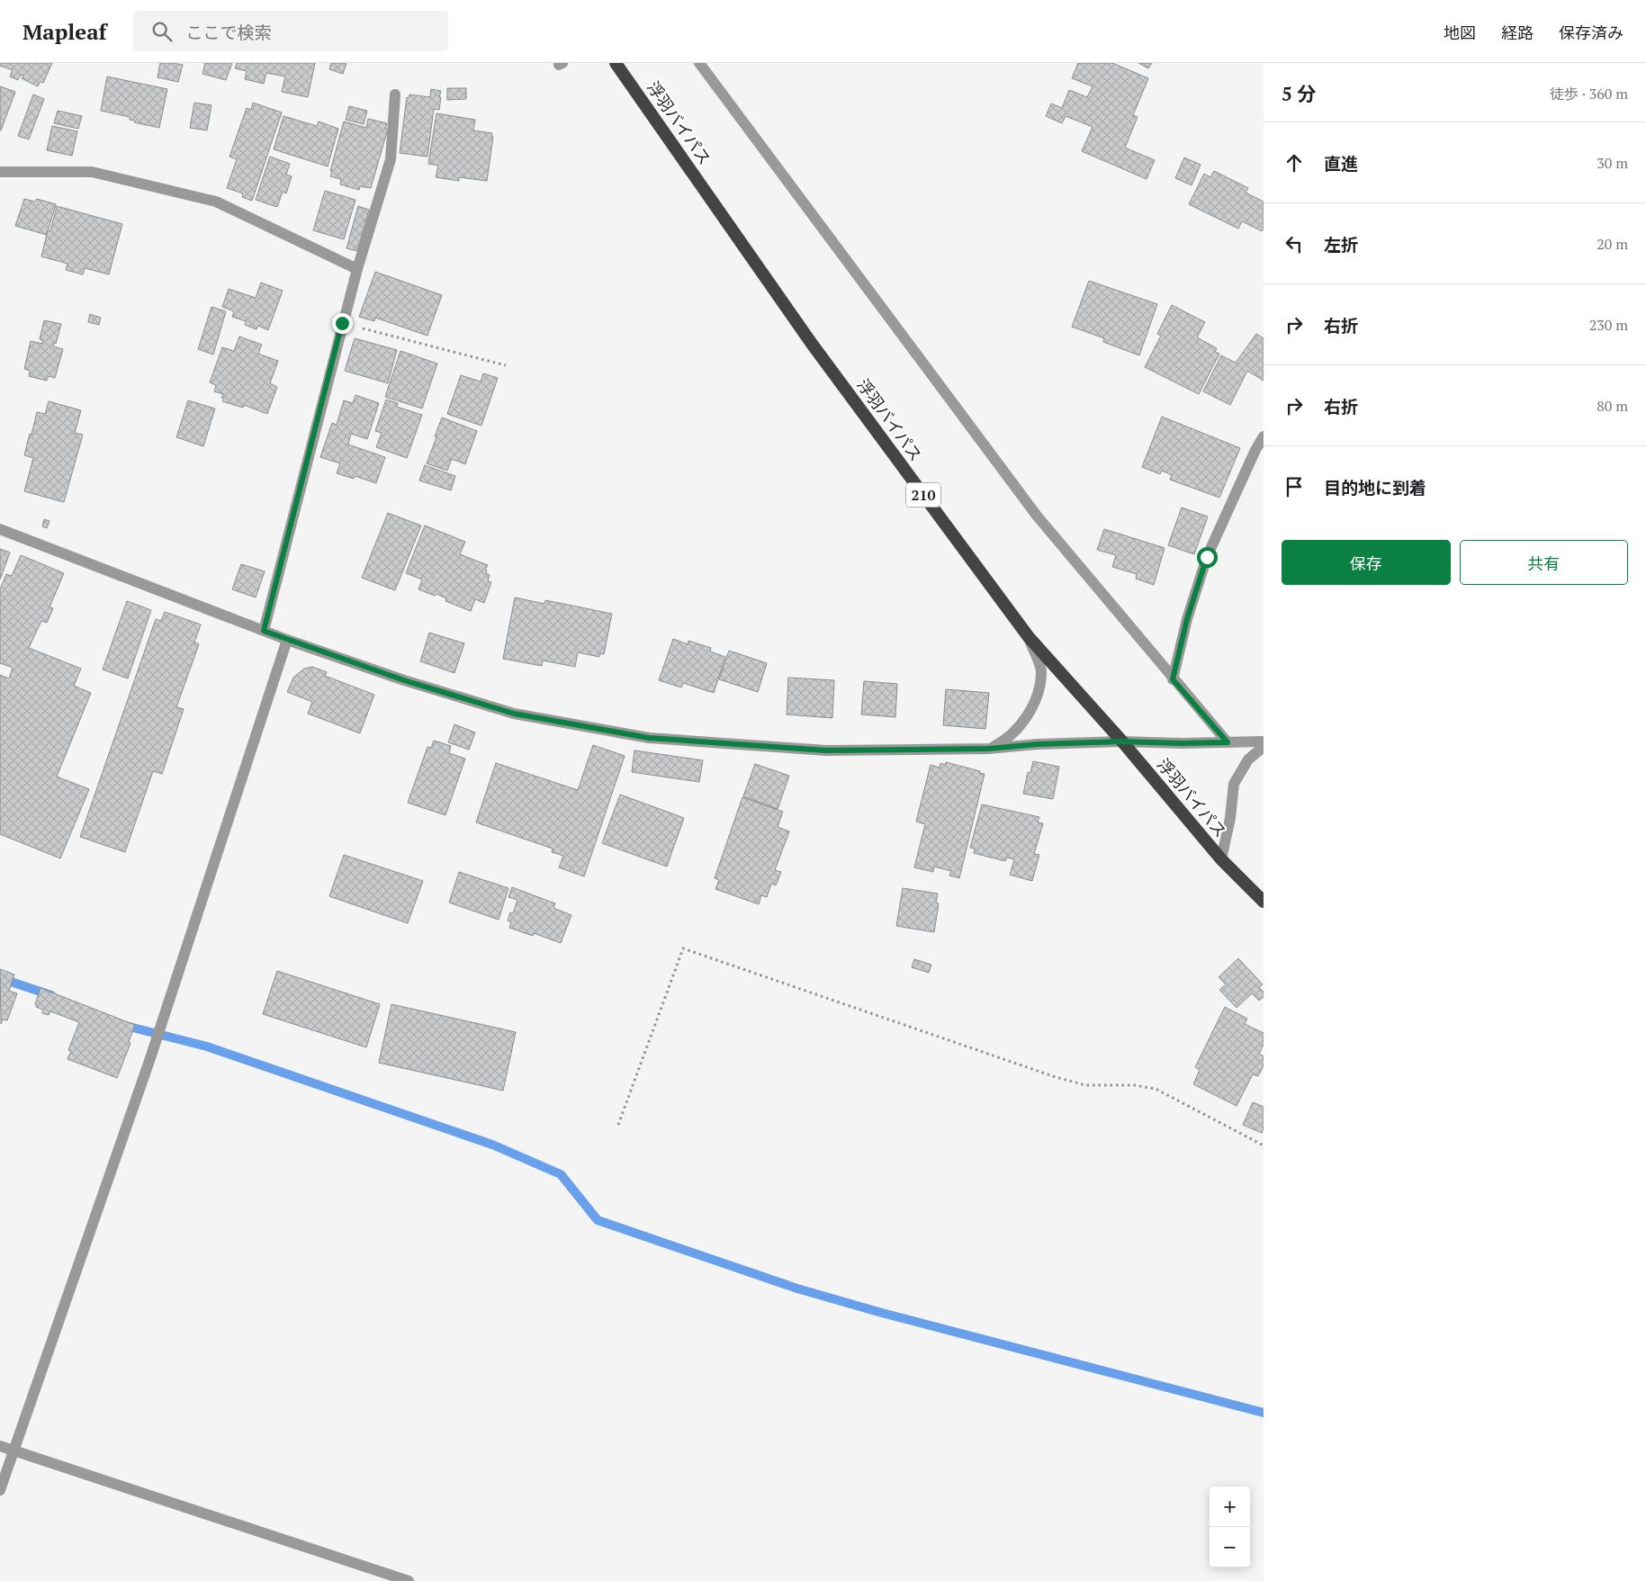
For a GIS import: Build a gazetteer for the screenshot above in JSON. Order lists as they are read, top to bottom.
{
  "streets": {
    "highway": ["浮羽バイパス", "210"]
  },
  "page": {
    "header": "Mapleaf",
    "search": "ここで検索",
    "nav": ["地図", "経路", "保存済み"],
    "heading": ["5 分", "徒歩 · 360 m"],
    "list": [
      ["直進", "30 m"],
      ["左折", "20 m"],
      ["右折", "230 m"],
      ["右折", "80 m"],
      "目的地に到着"
    ],
    "buttons": ["保存", "共有"],
    "map_buttons": ["+", "−"]
  }
}
